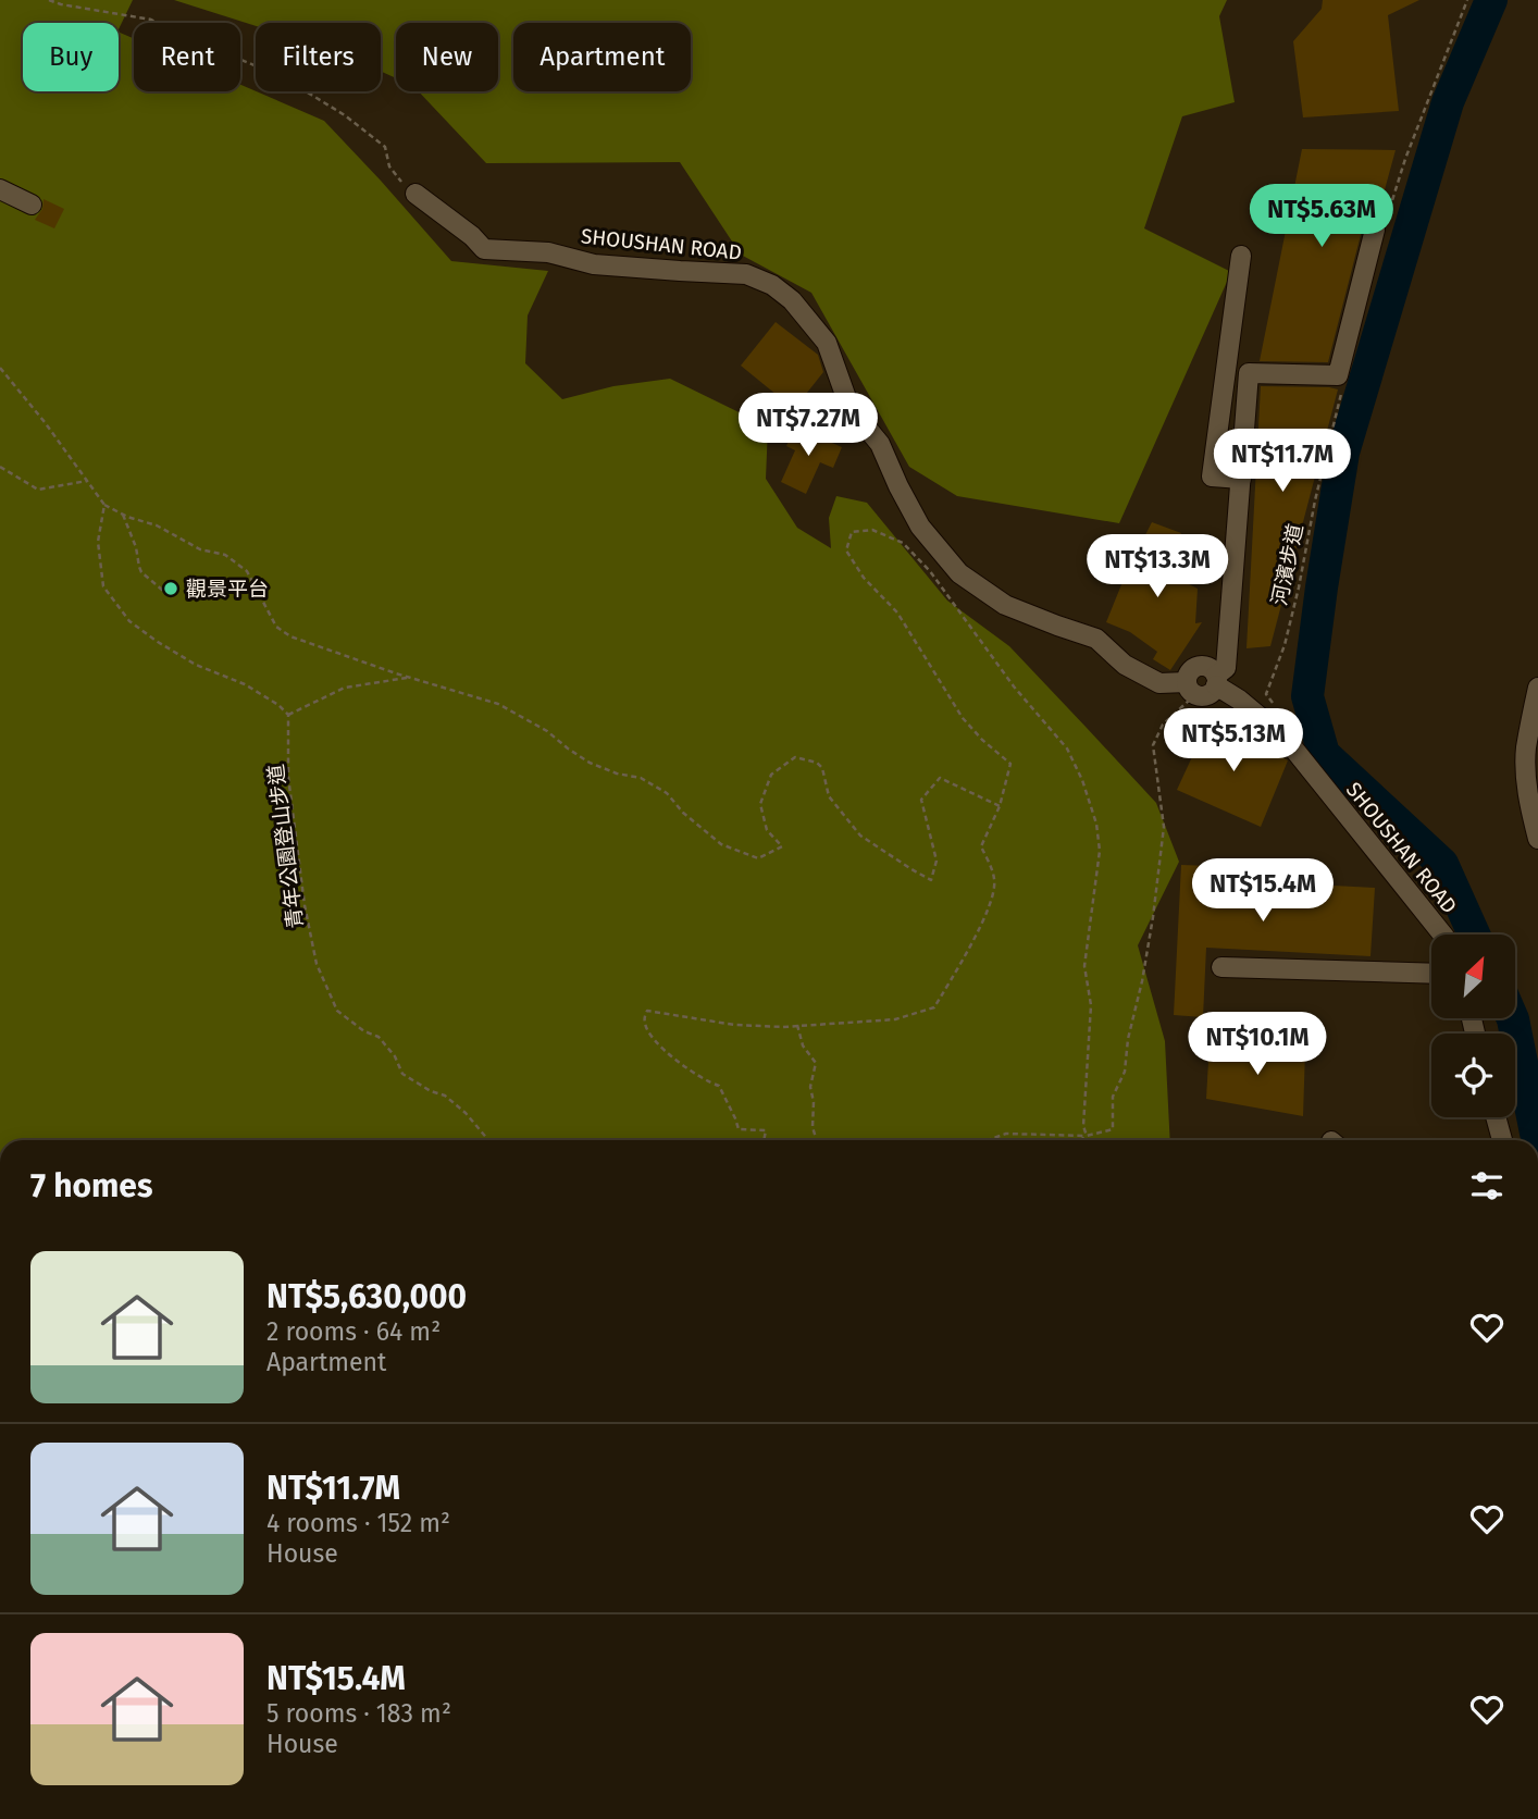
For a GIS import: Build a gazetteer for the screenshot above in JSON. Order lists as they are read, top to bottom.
{
  "streets": {
    "street": ["SHOUSHAN ROAD"],
    "path": ["河濱步道", "青年公園登山步道"]
  },
  "places": ["觀景平台"],
  "north": "top right",
  "page": {
    "chip": [
      "Buy",
      "Rent",
      "Filters",
      "New",
      "Apartment"
    ],
    "price": [
      "NT$5.63M",
      "NT$7.27M",
      "NT$11.7M",
      "NT$13.3M",
      "NT$5.13M",
      "NT$15.4M",
      "NT$10.1M"
    ],
    "heading": "7 homes",
    "list": [
      {
        "name": "NT$5,630,000",
        "note": "2 rooms · 64 m² · Apartment"
      },
      {
        "name": "NT$11.7M",
        "note": "4 rooms · 152 m² · House"
      },
      {
        "name": "NT$15.4M",
        "note": "5 rooms · 183 m² · House"
      }
    ]
  }
}
